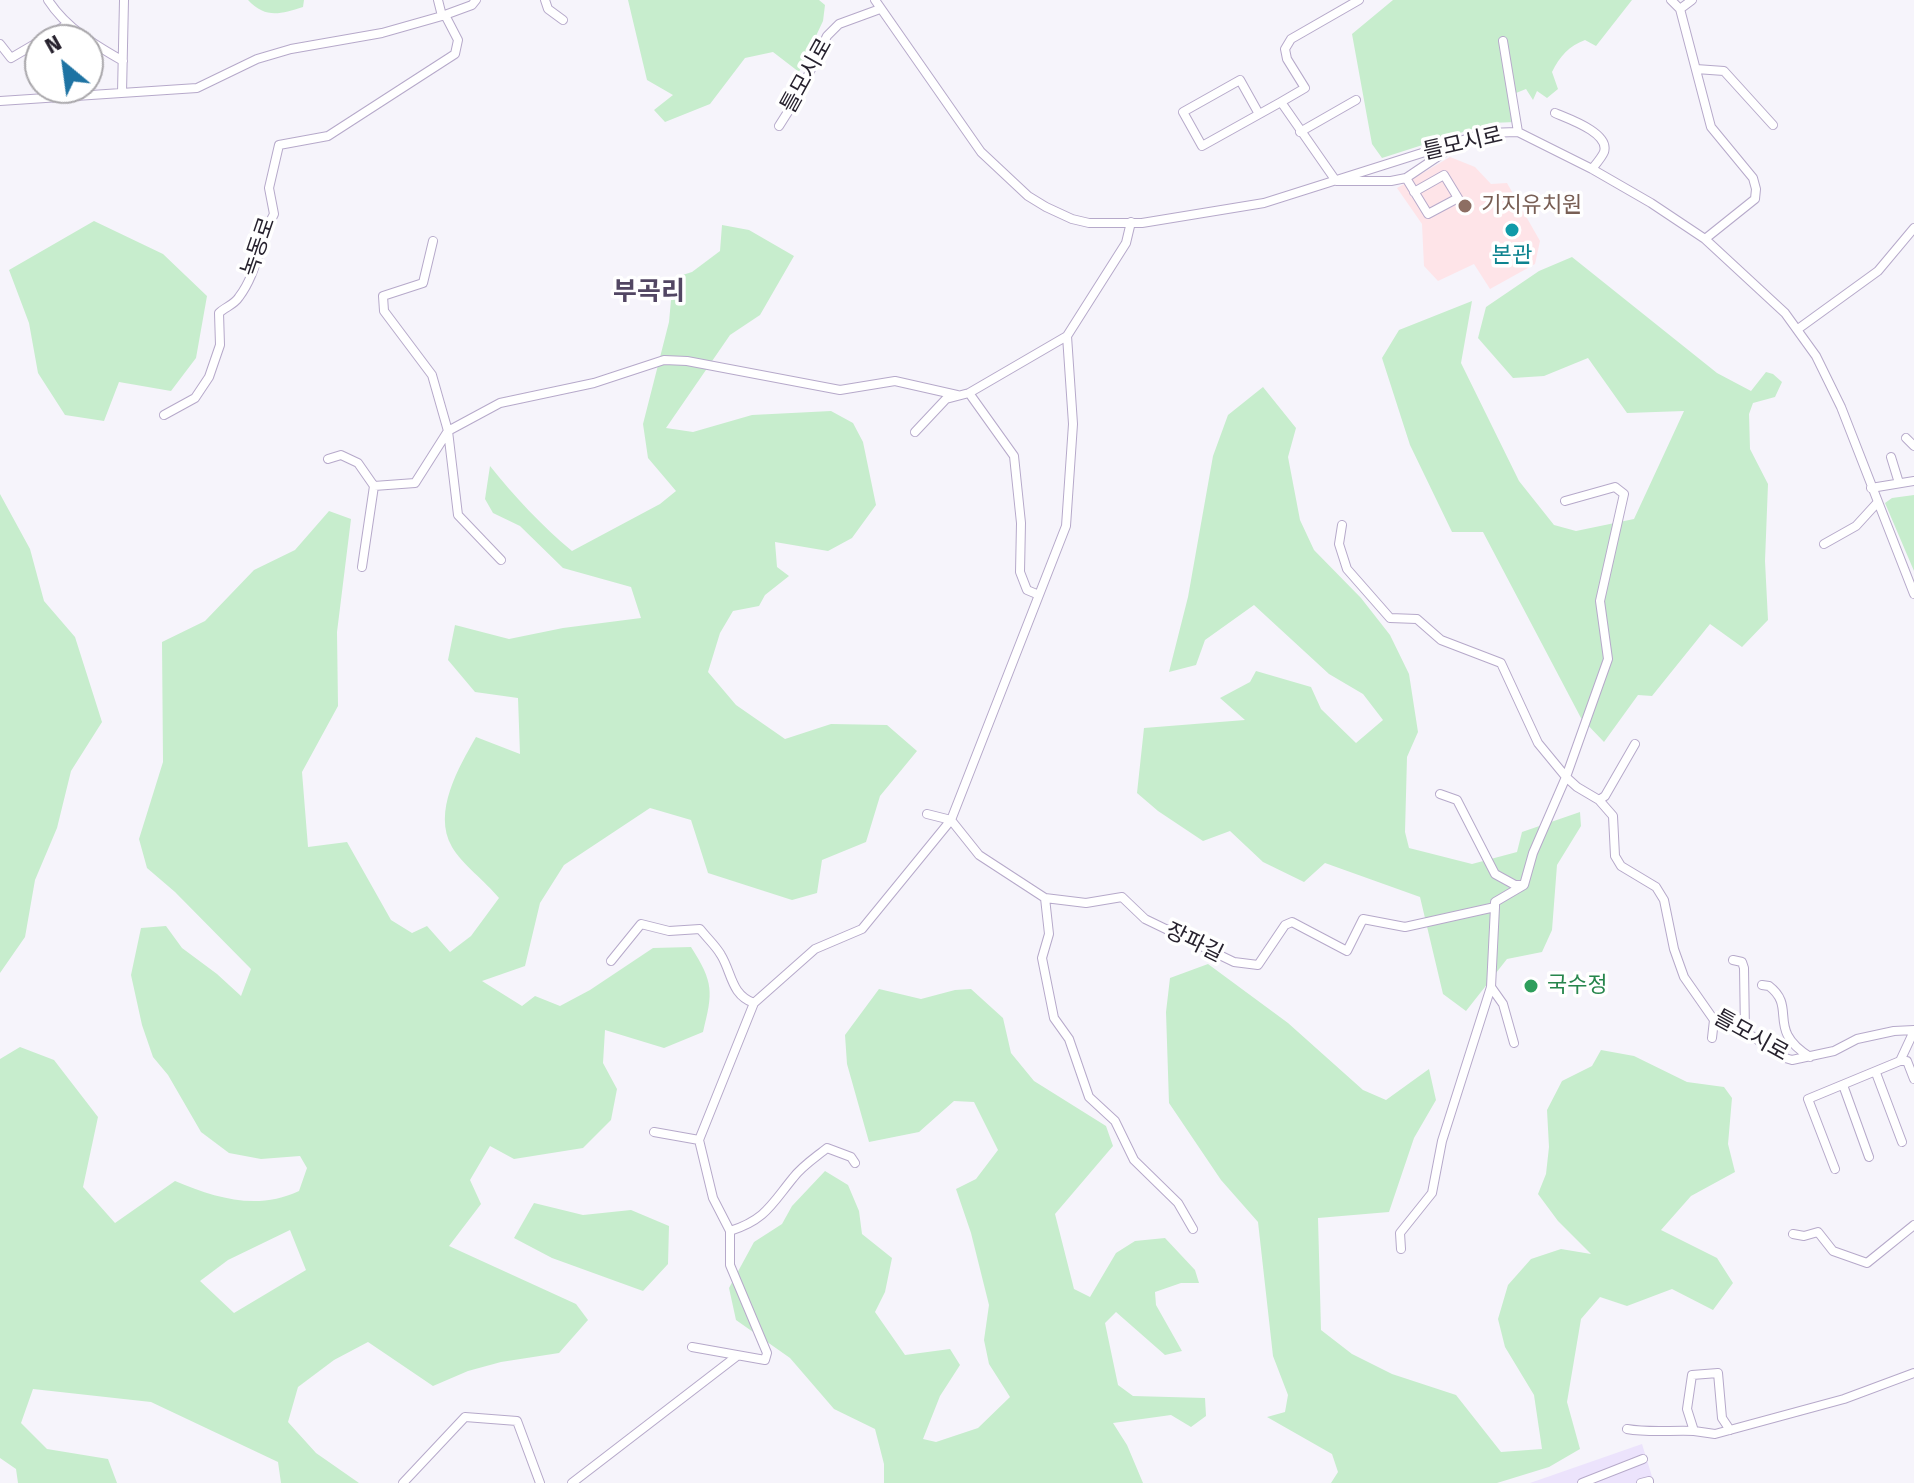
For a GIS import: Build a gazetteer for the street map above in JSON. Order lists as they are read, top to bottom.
{
  "streets": {
    "street": ["틀모시로", "녹동로", "장파길"]
  },
  "districts": ["부곡리"],
  "places": ["기지유치원", "본관", "국수정"],
  "north": "top left"
}
